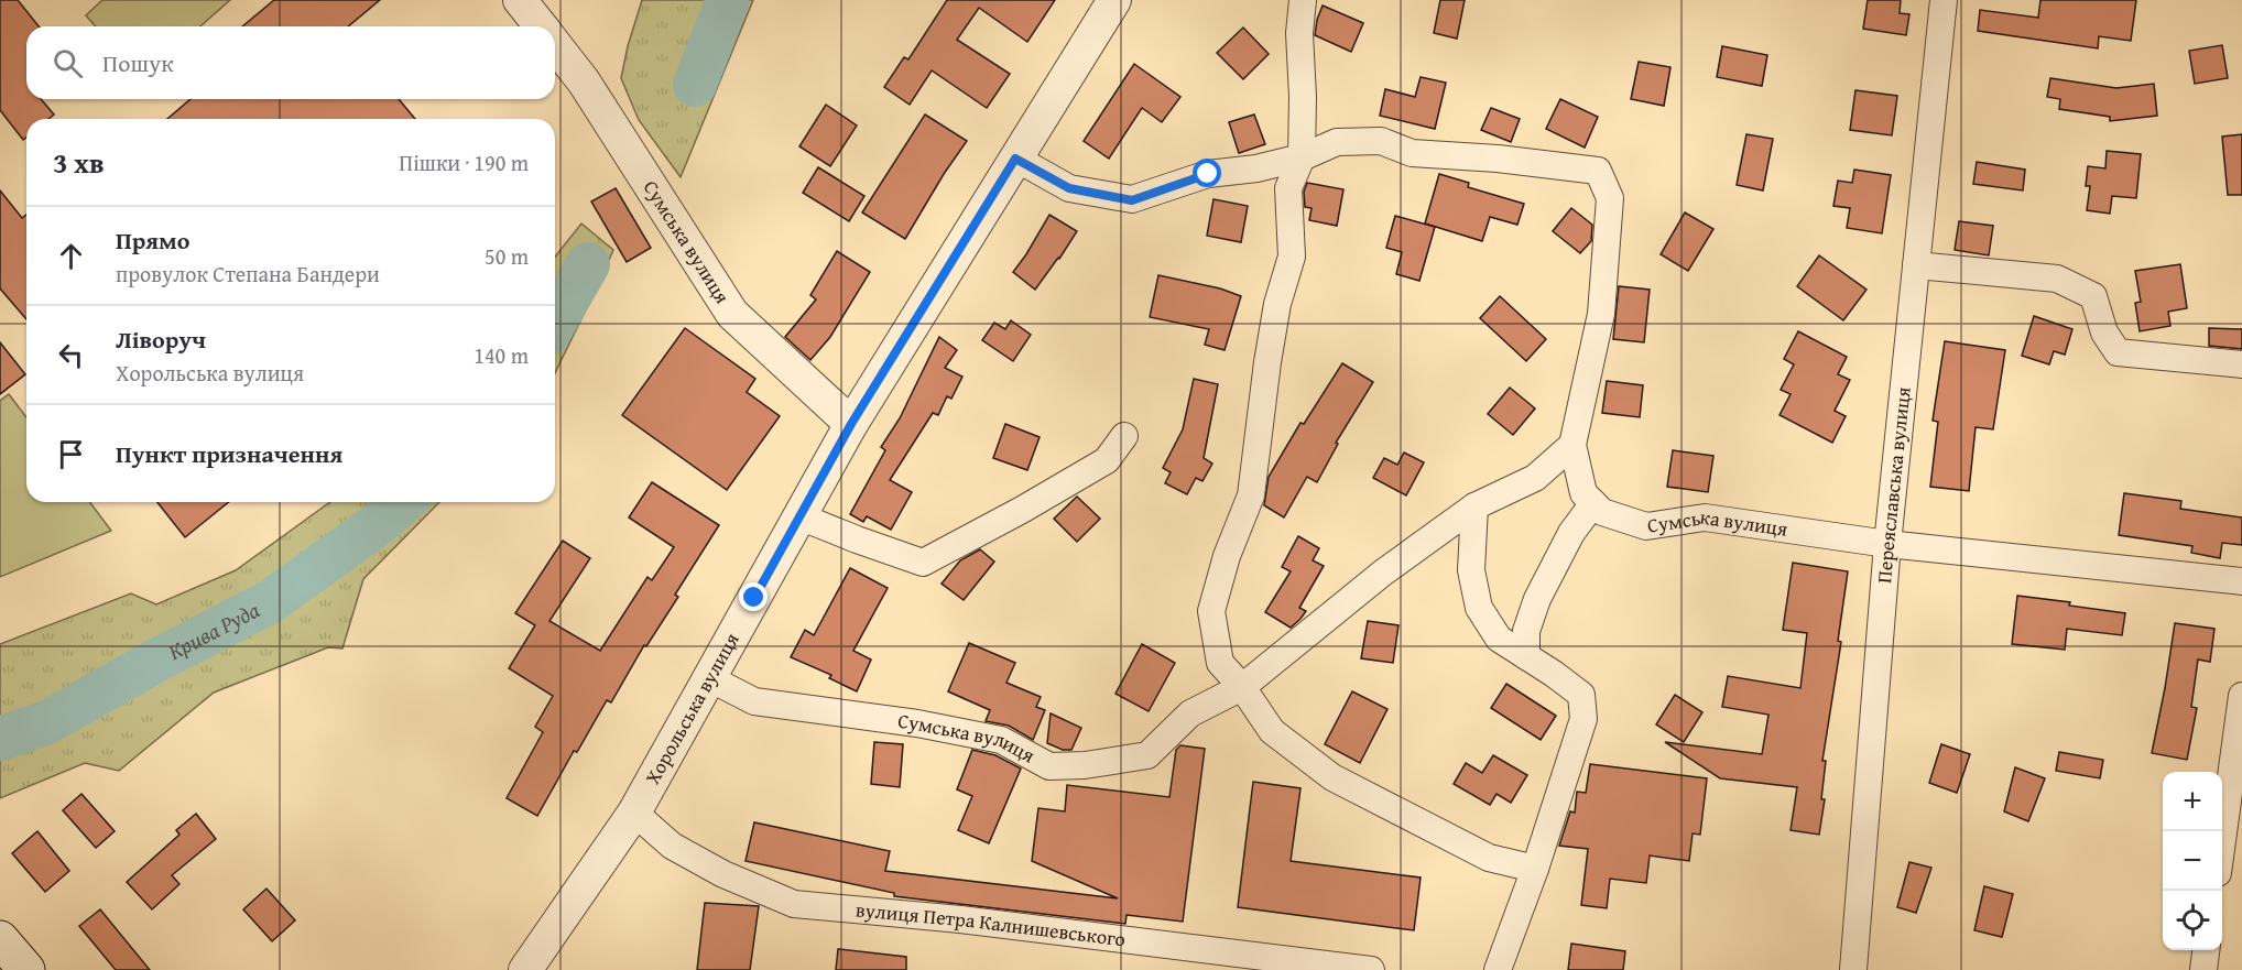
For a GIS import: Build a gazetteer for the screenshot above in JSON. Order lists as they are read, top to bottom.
{
  "streets": {
    "street": [
      "Сумська вулиця",
      "Переяславська вулиця",
      "Хорольська вулиця",
      "вулиця Петра Калнишевського"
    ]
  },
  "crossings": [
    ["Сумська вулиця", "Переяславська вулиця"],
    ["Сумська вулиця", "Хорольська вулиця"],
    ["Хорольська вулиця", "вулиця Петра Калнишевського"]
  ],
  "water": ["Крива Руда"],
  "page": {
    "search": "Пошук",
    "heading": ["3 хв", "Пішки · 190 m"],
    "list": [
      ["Прямо", "провулок Степана Бандери", "50 m"],
      ["Ліворуч", "Хорольська вулиця", "140 m"],
      "Пункт призначення"
    ],
    "map_buttons": ["+", "−"]
  }
}
